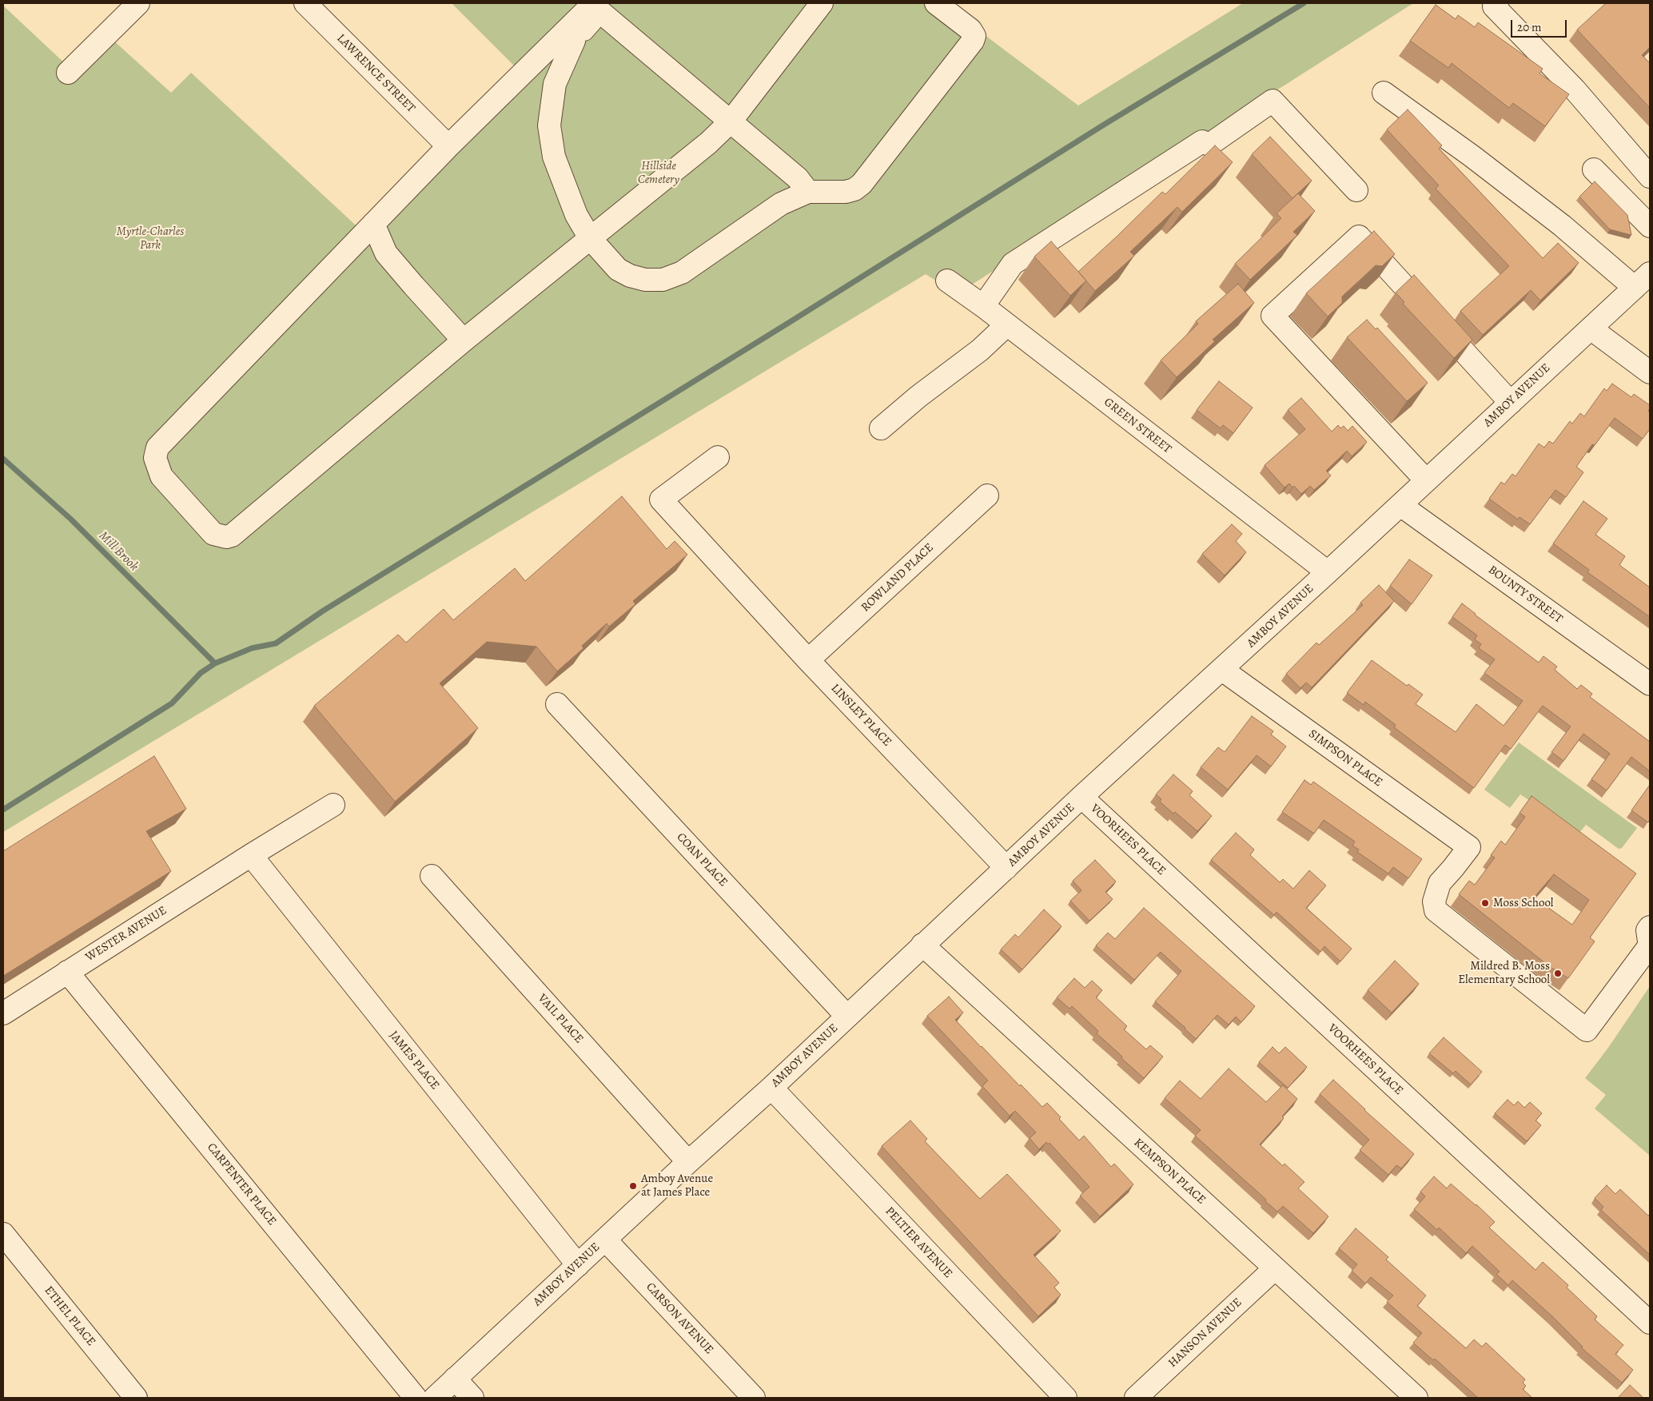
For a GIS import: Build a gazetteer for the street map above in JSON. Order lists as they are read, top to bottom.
{
  "streets": {
    "street": [
      "LAWRENCE STREET",
      "AMBOY AVENUE",
      "GREEN STREET",
      "ROWLAND PLACE",
      "BOUNTY STREET",
      "LINSLEY PLACE",
      "SIMPSON PLACE",
      "VOORHEES PLACE",
      "COAN PLACE",
      "WESTER AVENUE",
      "VAIL PLACE",
      "JAMES PLACE",
      "KEMPSON PLACE",
      "CARPENTER PLACE",
      "PELTIER AVENUE",
      "ETHEL PLACE",
      "CARSON AVENUE",
      "HANSON AVENUE"
    ]
  },
  "crossings": [
    ["AMBOY AVENUE", "GREEN STREET"],
    ["AMBOY AVENUE", "BOUNTY STREET"],
    ["AMBOY AVENUE", "LINSLEY PLACE"],
    ["AMBOY AVENUE", "SIMPSON PLACE"],
    ["AMBOY AVENUE", "VOORHEES PLACE"],
    ["AMBOY AVENUE", "COAN PLACE"],
    ["AMBOY AVENUE", "VAIL PLACE"],
    ["AMBOY AVENUE", "JAMES PLACE"],
    ["AMBOY AVENUE", "KEMPSON PLACE"],
    ["AMBOY AVENUE", "PELTIER AVENUE"],
    ["AMBOY AVENUE", "CARSON AVENUE"],
    ["ROWLAND PLACE", "LINSLEY PLACE"],
    ["WESTER AVENUE", "JAMES PLACE"],
    ["WESTER AVENUE", "CARPENTER PLACE"],
    ["KEMPSON PLACE", "HANSON AVENUE"]
  ],
  "water": ["Mill Brook"],
  "parks": ["Hillside Cemetery", "Myrtle-Charles Park"],
  "places": ["Moss School", "Mildred B. Moss Elementary School", "Amboy Avenue at James Place"],
  "scale_bar": "20 m"
}
